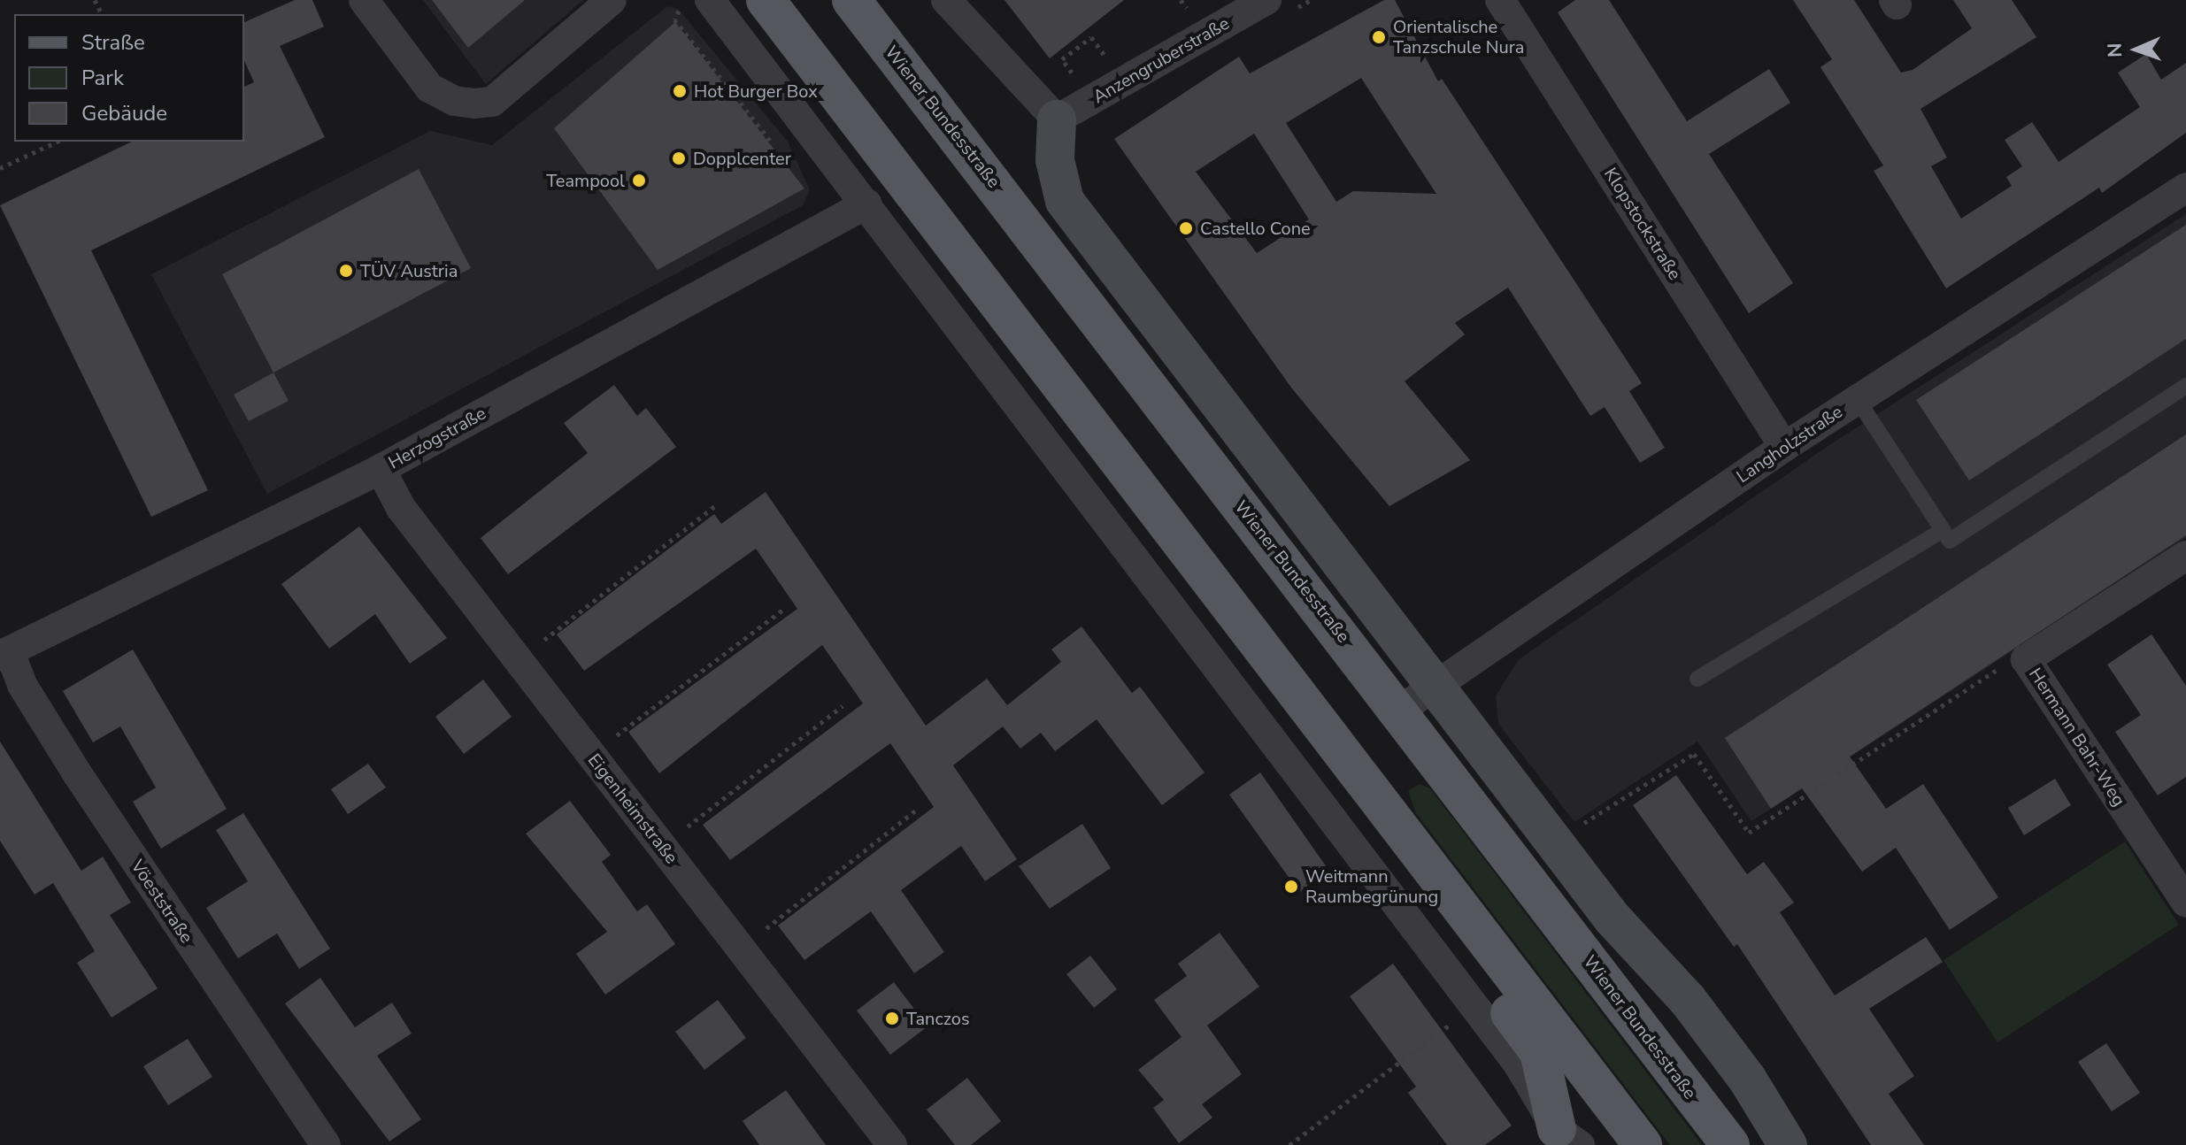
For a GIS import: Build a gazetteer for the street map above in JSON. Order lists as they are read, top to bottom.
{
  "streets": {
    "main road": ["Wiener Bundesstraße"],
    "street": [
      "Anzengruberstraße",
      "Klopstockstraße",
      "Herzogstraße",
      "Langholzstraße",
      "Hermann Bahr-Weg",
      "Eigenheimstraße",
      "Vöeststraße"
    ]
  },
  "crossings": [
    ["Wiener Bundesstraße", "Langholzstraße"],
    ["Klopstockstraße", "Langholzstraße"],
    ["Herzogstraße", "Eigenheimstraße"],
    ["Herzogstraße", "Vöeststraße"]
  ],
  "places": [
    "Orientalische Tanzschule Nura",
    "Hot Burger Box",
    "Dopplcenter",
    "Teampool",
    "Castello Cone",
    "TÜV Austria",
    "Weitmann Raumbegrünung",
    "Tanczos"
  ],
  "legend": ["Straße", "Park", "Gebäude"],
  "north": "left"
}
